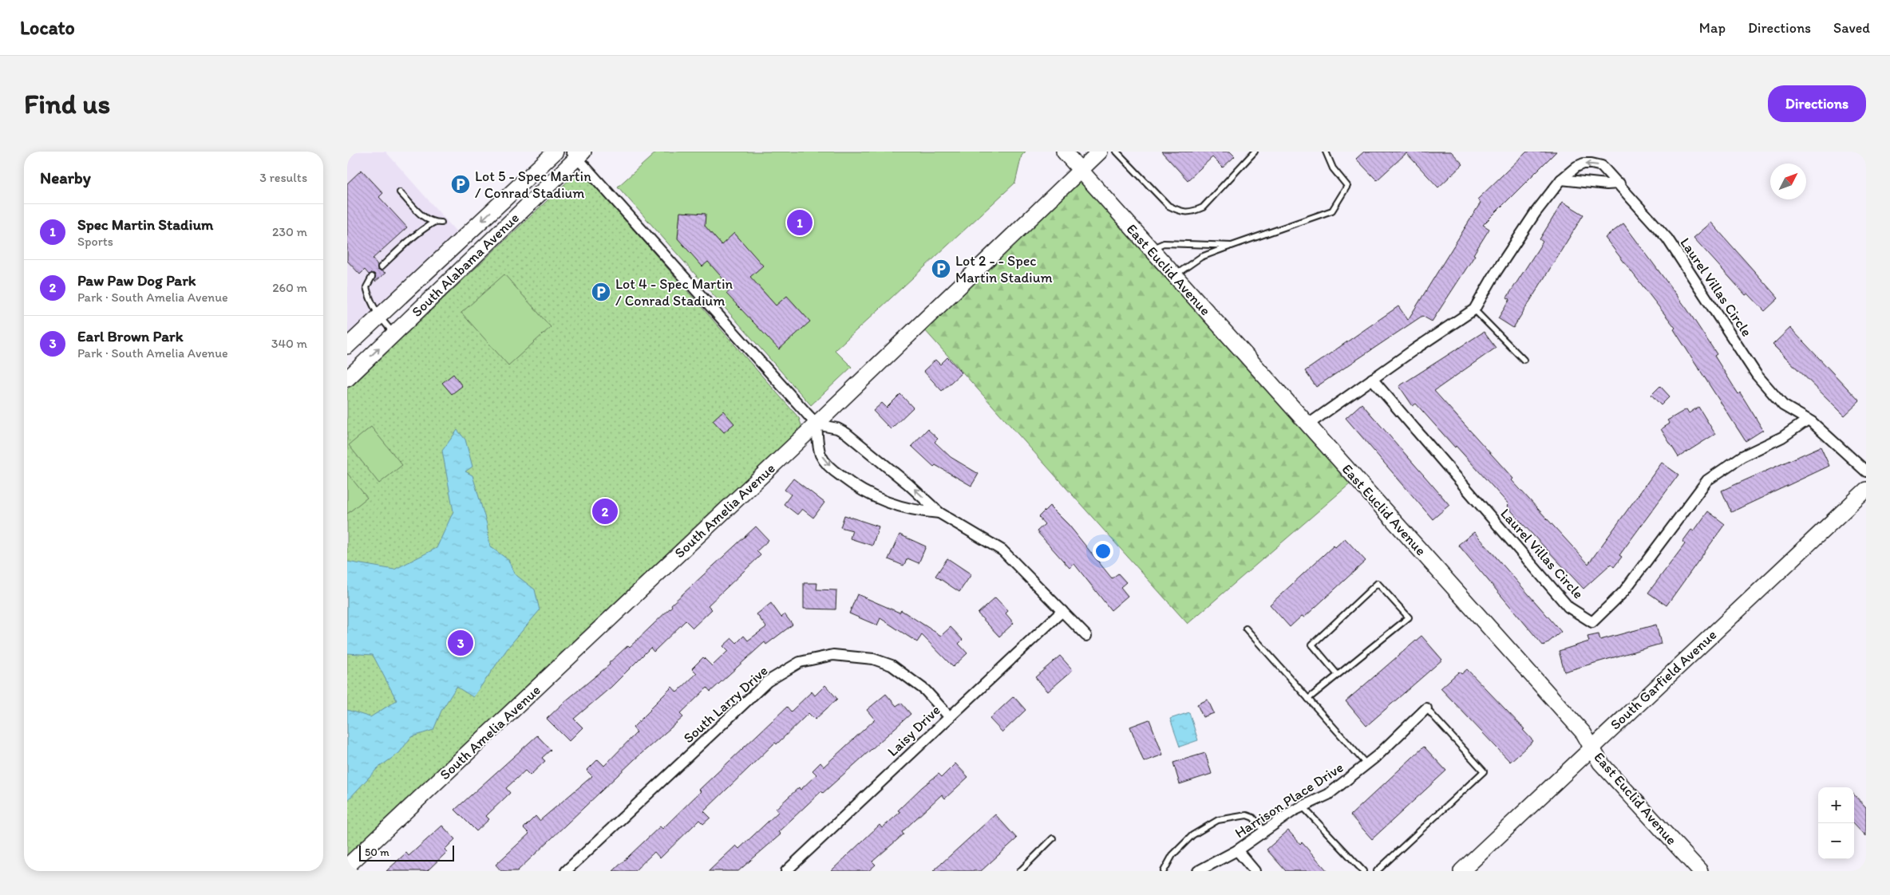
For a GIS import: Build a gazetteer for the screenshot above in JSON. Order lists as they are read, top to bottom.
{
  "streets": {
    "street": [
      "South Alabama Avenue",
      "East Euclid Avenue",
      "Laurel Villas Circle",
      "South Amelia Avenue",
      "South Garfield Avenue",
      "South Larry Drive",
      "Laisy Drive",
      "Harrison Place Drive"
    ]
  },
  "crossings": [
    ["East Euclid Avenue", "Laurel Villas Circle"],
    ["East Euclid Avenue", "South Amelia Avenue"],
    ["East Euclid Avenue", "South Garfield Avenue"],
    ["South Larry Drive", "Laisy Drive"]
  ],
  "places": {
    "parking": ["Lot 5 - Spec Martin / Conrad Stadium", "Lot 2 - - Spec Martin Stadium", "Lot 4 - Spec Martin / Conrad Stadium"]
  },
  "scale_bar": "50 m",
  "north": "top right",
  "page": {
    "header": "Locato",
    "nav": ["Map", "Directions", "Saved"],
    "buttons": "Directions",
    "title": "Find us",
    "heading": ["Nearby", "3 results"],
    "list": [
      {
        "mark": "1",
        "name": "Spec Martin Stadium",
        "note": "Sports",
        "value": "230 m"
      },
      {
        "mark": "2",
        "name": "Paw Paw Dog Park",
        "note": "Park · South Amelia Avenue",
        "value": "260 m"
      },
      {
        "mark": "3",
        "name": "Earl Brown Park",
        "note": "Park · South Amelia Avenue",
        "value": "340 m"
      }
    ],
    "pins": ["1", "2", "3"],
    "map_buttons": ["+", "−"],
    "scale": "50 m"
  }
}
